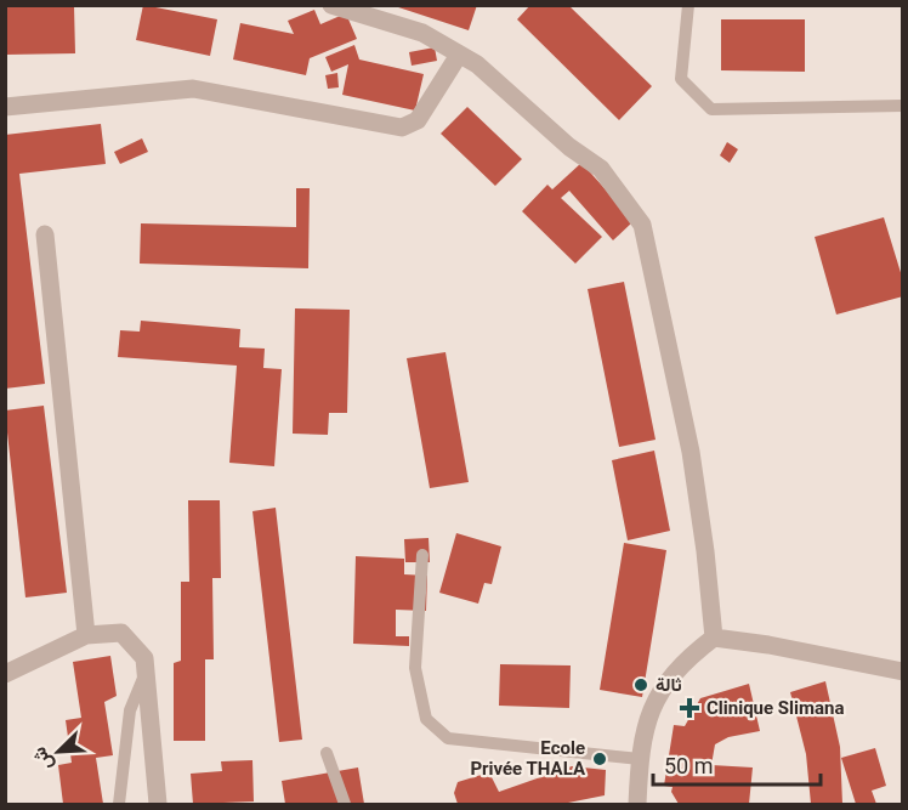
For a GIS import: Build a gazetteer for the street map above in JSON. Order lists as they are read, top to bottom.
{
  "places": {
    "other": ["ثالة", "Ecole Privée THALA"],
    "health": ["Clinique Slimana"]
  },
  "scale_bar": "50 m",
  "north": "bottom left"
}
